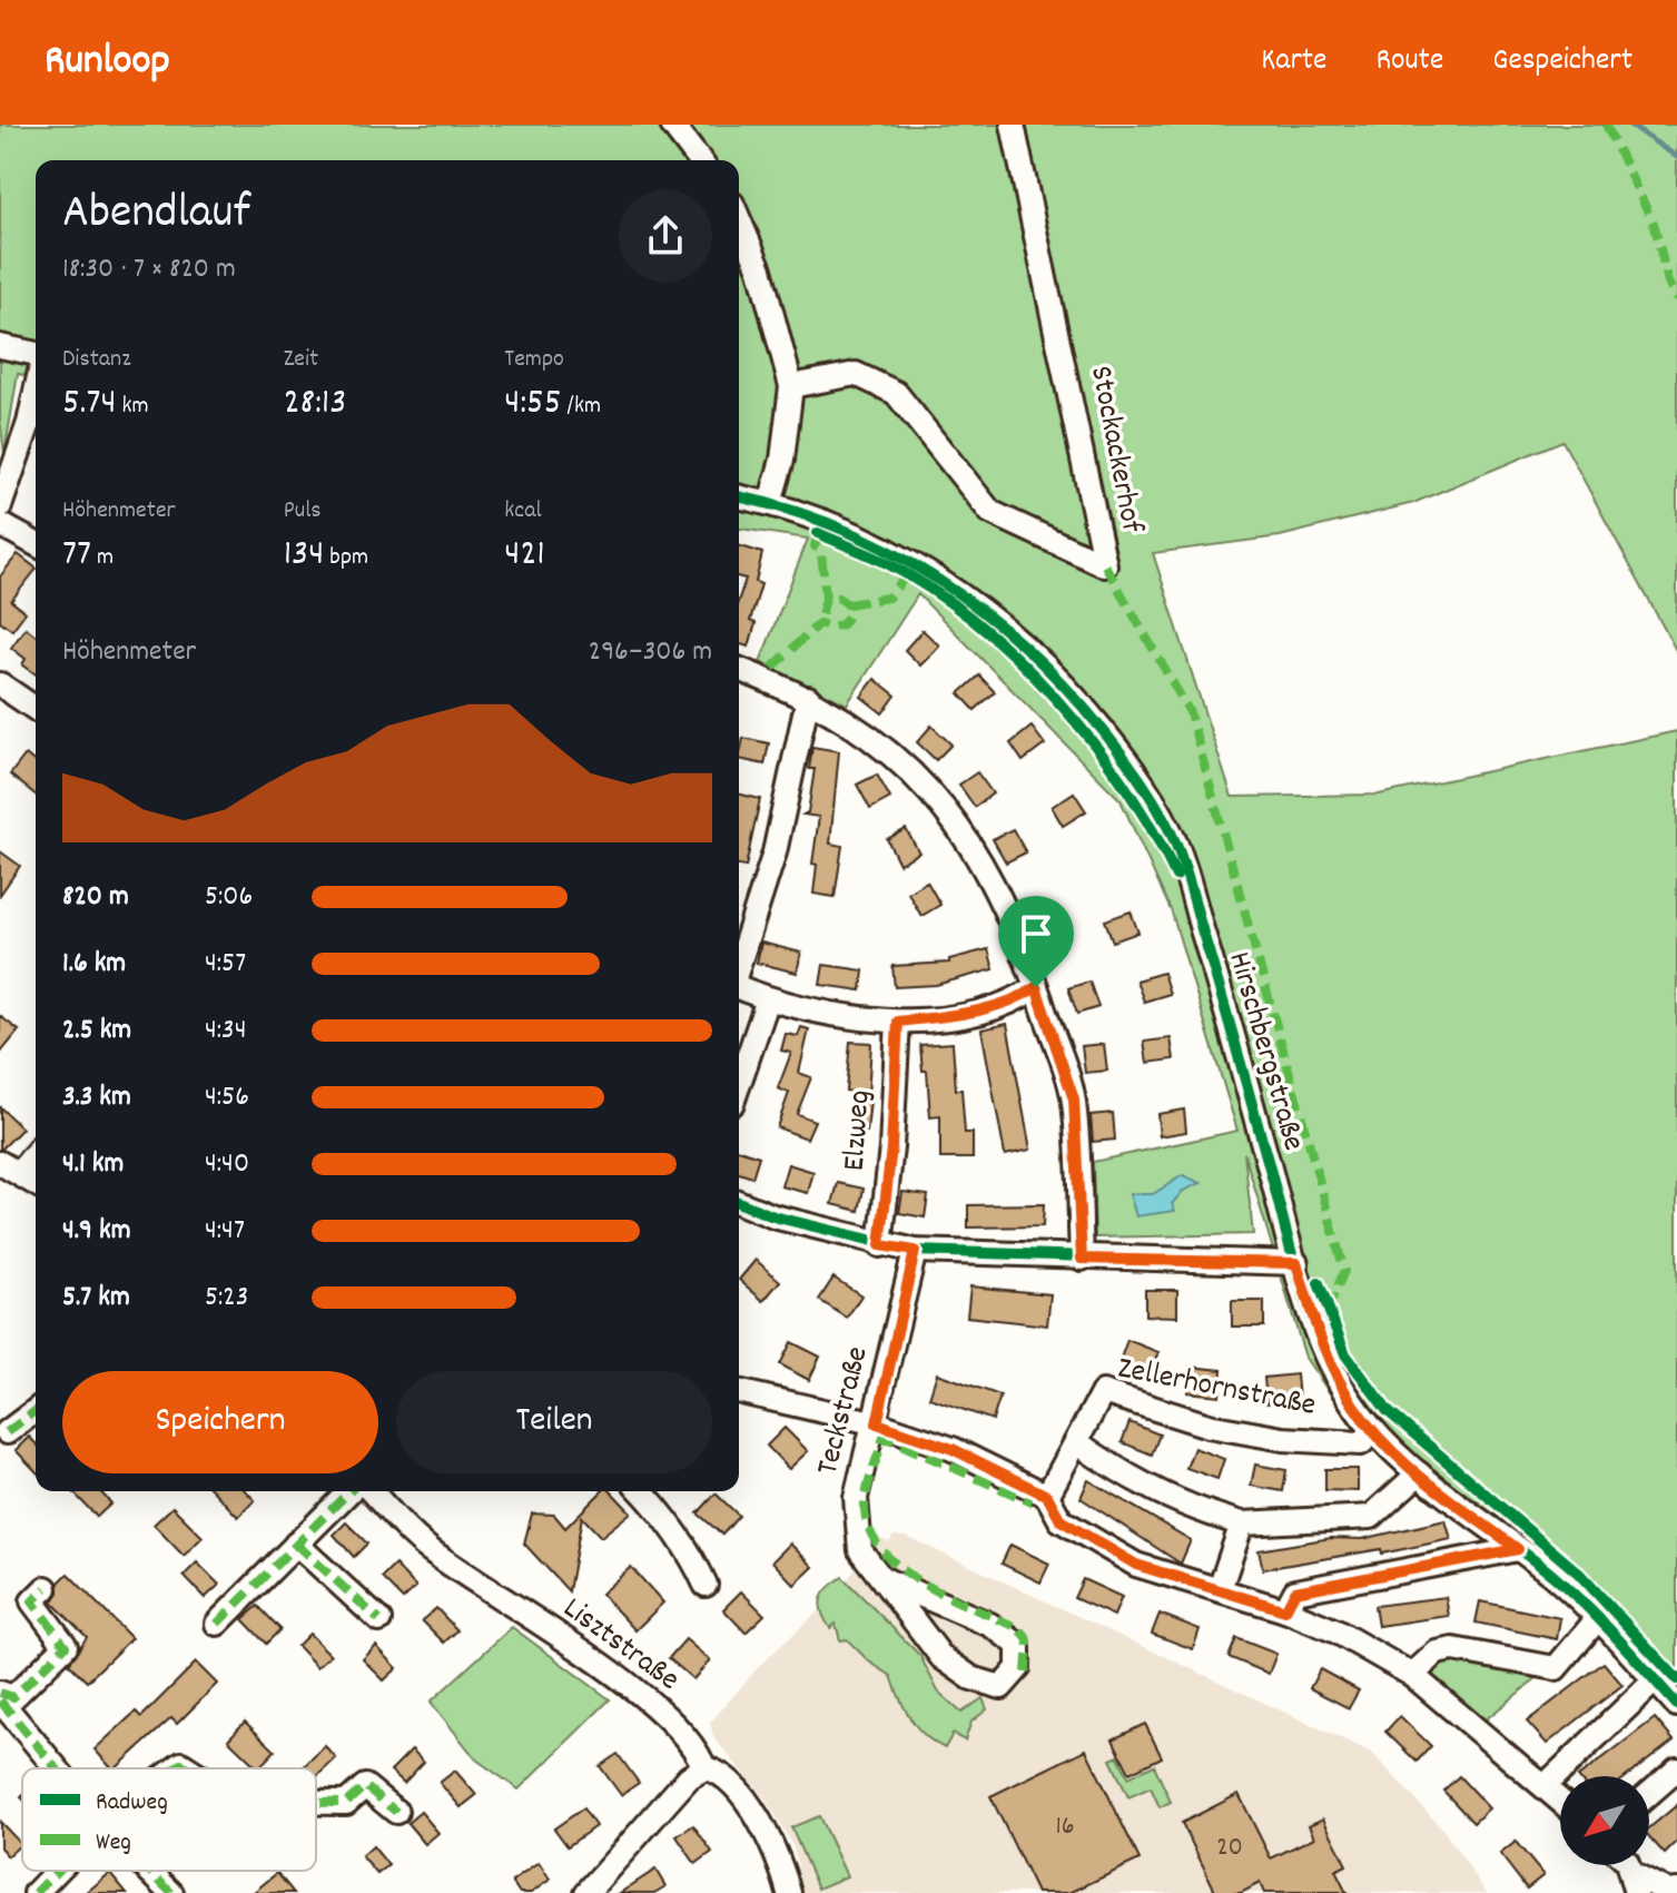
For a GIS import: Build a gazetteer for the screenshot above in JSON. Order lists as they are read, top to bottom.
{
  "streets": {
    "street": [
      "Stockackerhof",
      "Hirschbergstraße",
      "Elzweg",
      "Zellerhornstraße",
      "Teckstraße",
      "Lisztstraße"
    ]
  },
  "crossings": [
    ["Hirschbergstraße", "Zellerhornstraße"]
  ],
  "house_numbers": ["16", "20"],
  "legend": ["Radweg", "Weg"],
  "north": "bottom left",
  "page": {
    "header": "Runloop",
    "nav": ["Karte", "Route", "Gespeichert"],
    "heading": ["Abendlauf", "18:30 · 7 × 820 m"],
    "stats": [
      ["Distanz", "5.74 km"],
      ["Zeit", "28:13"],
      ["Tempo", "4:55 /km"],
      ["Höhenmeter", "77 m"],
      ["Puls", "134 bpm"],
      ["kcal", "421"]
    ],
    "chart": ["Höhenmeter", "296–306 m"],
    "list": [
      {
        "name": "820 m",
        "note": "5:06"
      },
      {
        "name": "1.6 km",
        "note": "4:57"
      },
      {
        "name": "2.5 km",
        "note": "4:34"
      },
      {
        "name": "3.3 km",
        "note": "4:56"
      },
      {
        "name": "4.1 km",
        "note": "4:40"
      },
      {
        "name": "4.9 km",
        "note": "4:47"
      },
      {
        "name": "5.7 km",
        "note": "5:23"
      }
    ],
    "buttons": ["Speichern", "Teilen"]
  }
}
